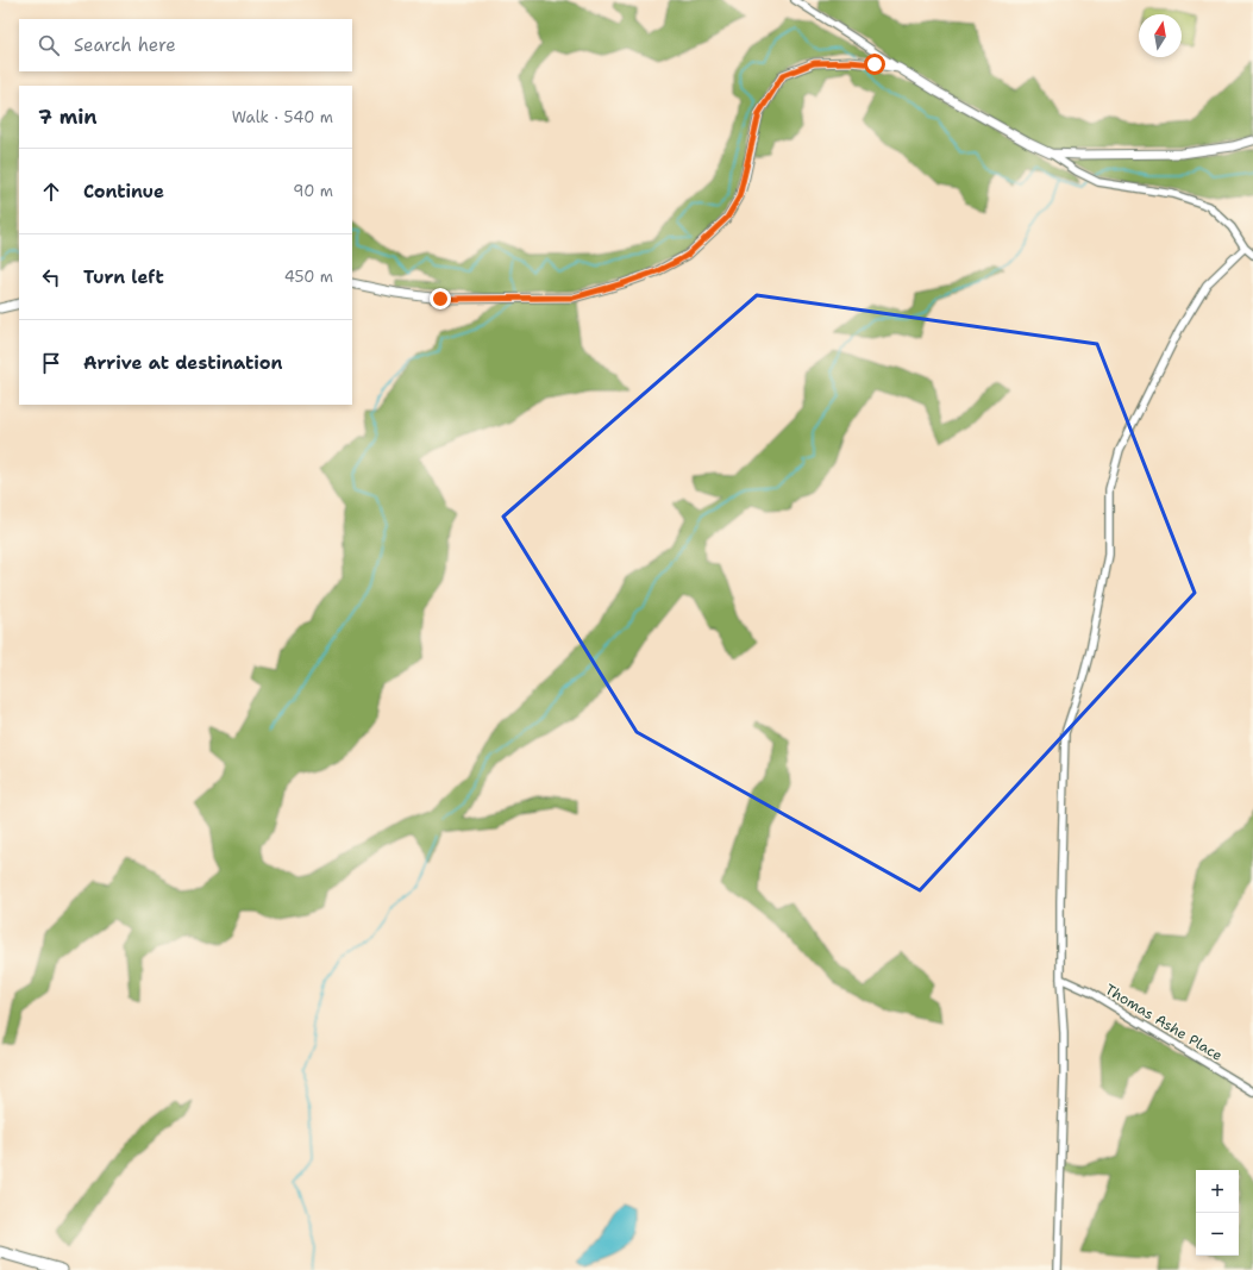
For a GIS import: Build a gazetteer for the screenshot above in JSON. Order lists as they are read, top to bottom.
{
  "streets": {
    "street": ["Thomas Ashe Place"]
  },
  "north": "top",
  "page": {
    "search": "Search here",
    "heading": ["7 min", "Walk · 540 m"],
    "list": [
      ["Continue", "90 m"],
      ["Turn left", "450 m"],
      "Arrive at destination"
    ],
    "map_buttons": ["+", "−"]
  }
}
